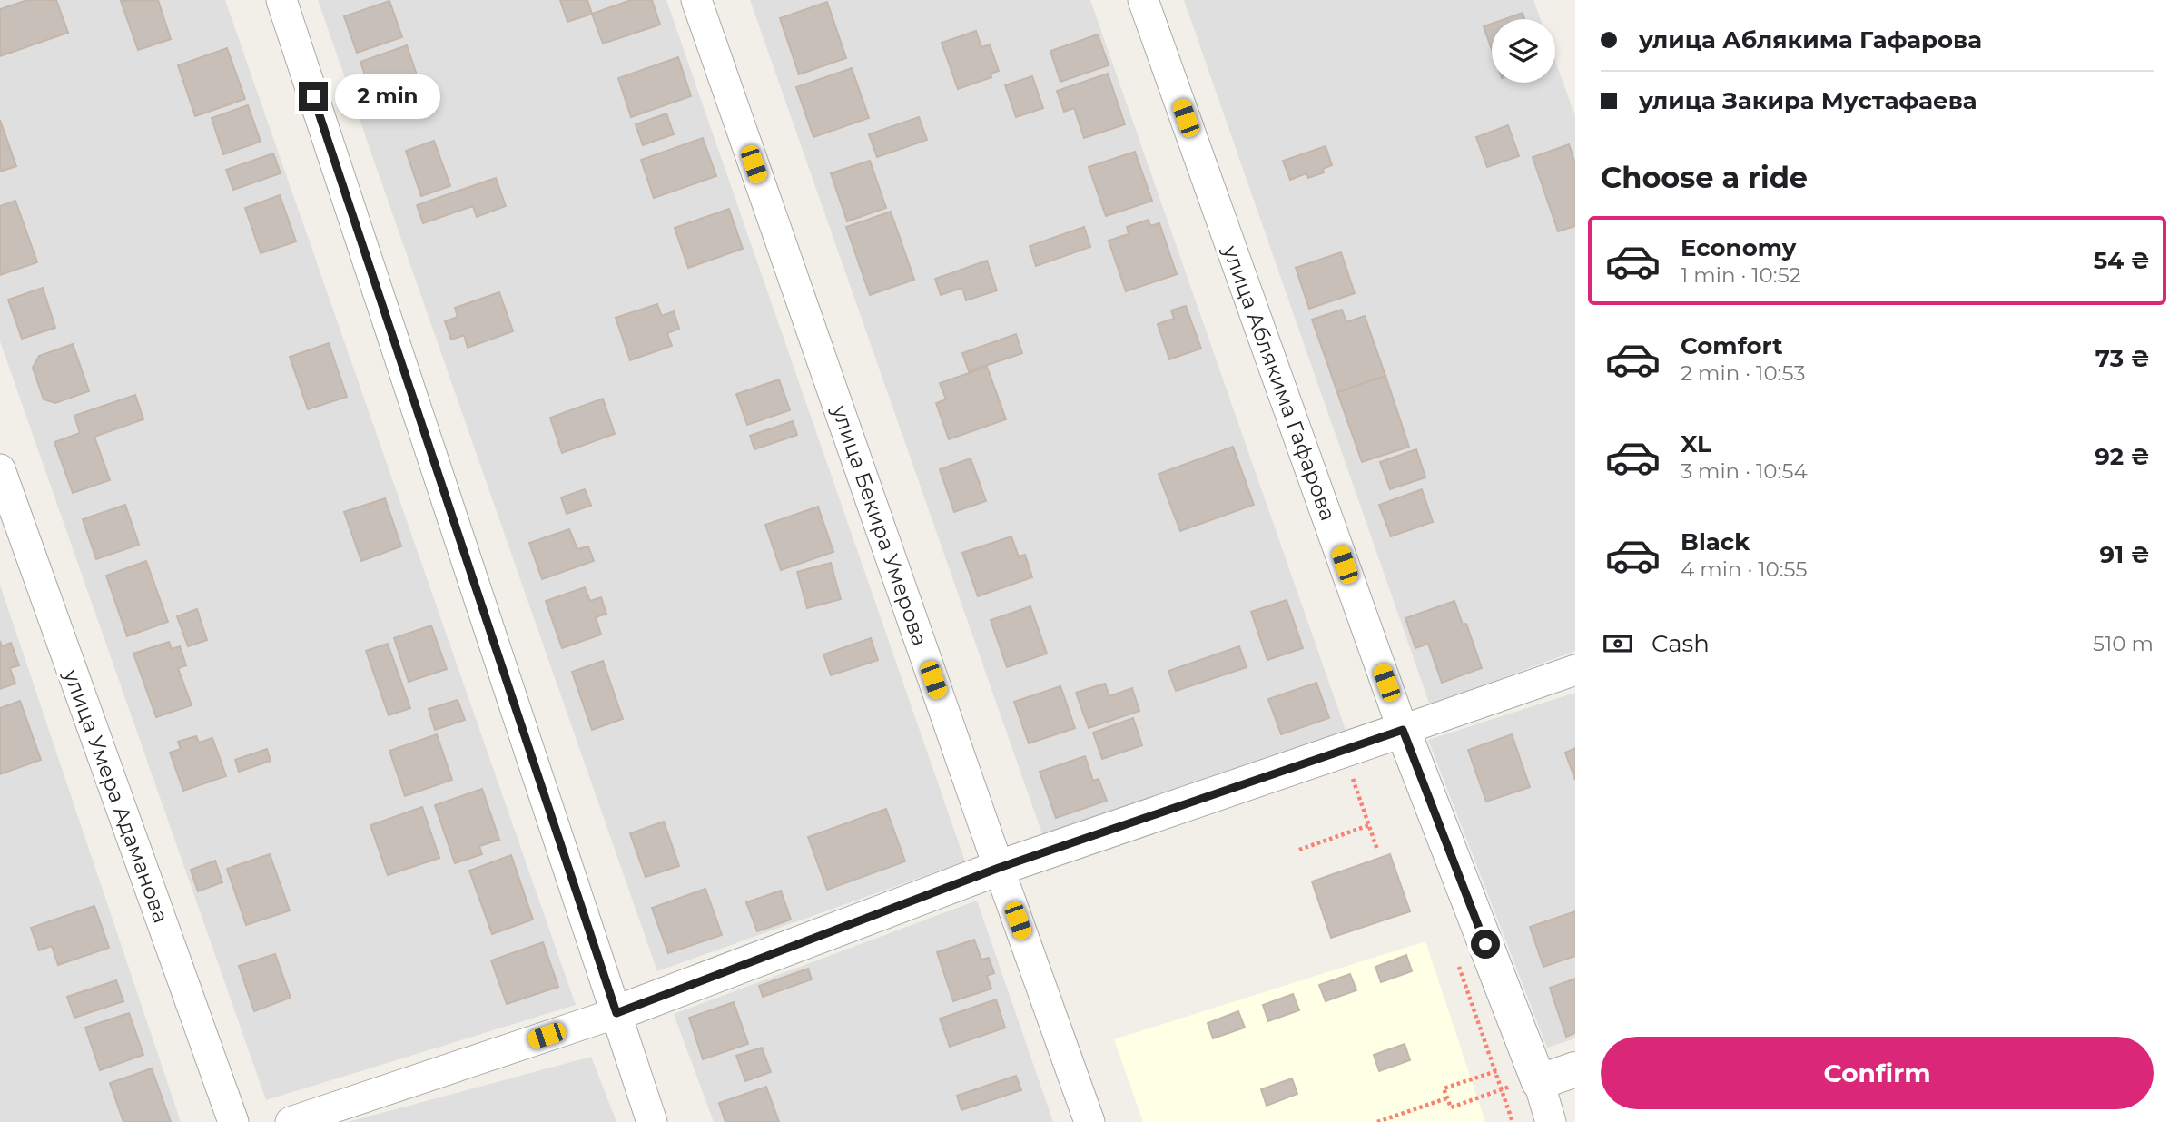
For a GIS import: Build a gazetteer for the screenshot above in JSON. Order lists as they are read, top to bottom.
{
  "streets": {
    "street": ["улица Аблякима Гафарова", "улица Бекира Умерова", "улица Умера Адаманова"]
  },
  "page": {
    "banner": ["улица Аблякима Гафарова", "улица Закира Мустафаева"],
    "bubble": "2 min",
    "heading": "Choose a ride",
    "list": [
      {
        "name": "Economy",
        "note": "1 min · 10:52",
        "value": "54 ₴"
      },
      {
        "name": "Comfort",
        "note": "2 min · 10:53",
        "value": "73 ₴"
      },
      {
        "name": "XL",
        "note": "3 min · 10:54",
        "value": "92 ₴"
      },
      {
        "name": "Black",
        "note": "4 min · 10:55",
        "value": "91 ₴"
      }
    ],
    "pay": ["Cash", "510 m"],
    "buttons": "Confirm"
  }
}
